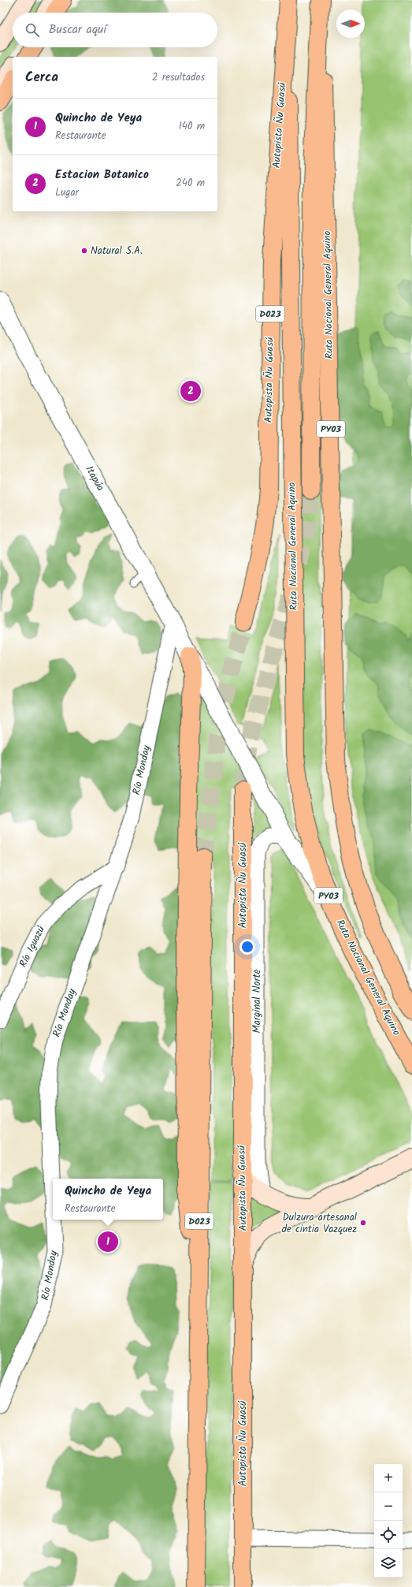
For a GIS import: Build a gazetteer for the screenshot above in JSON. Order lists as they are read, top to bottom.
{
  "streets": {
    "highway": [
      "Autopista Ñu Guasú",
      "Ruta Nacional General Aquino",
      "D023",
      "PY03"
    ],
    "street": [
      "Itapúa",
      "Río Monday",
      "Río Iguazú",
      "Marginal Norte"
    ]
  },
  "crossings": [
    ["Autopista Ñu Guasú", "Ruta Nacional General Aquino"],
    ["Ruta Nacional General Aquino", "Itapúa"],
    ["Itapúa", "Río Monday"],
    ["Itapúa", "Marginal Norte"],
    ["Río Monday", "Río Iguazú"]
  ],
  "places": ["Natural S.A.", "Dulzura artesanal de cintia Vazquez"],
  "north": "right",
  "page": {
    "search": "Buscar aquí",
    "heading": ["Cerca", "2 resultados"],
    "list": [
      {
        "mark": "1",
        "name": "Quincho de Yeya",
        "note": "Restaurante",
        "value": "140 m"
      },
      {
        "mark": "2",
        "name": "Estacion Botanico",
        "note": "Lugar",
        "value": "240 m"
      }
    ],
    "pins": ["2", "1"],
    "popup": ["Quincho de Yeya", "Restaurante"],
    "map_buttons": ["+", "−"]
  }
}
